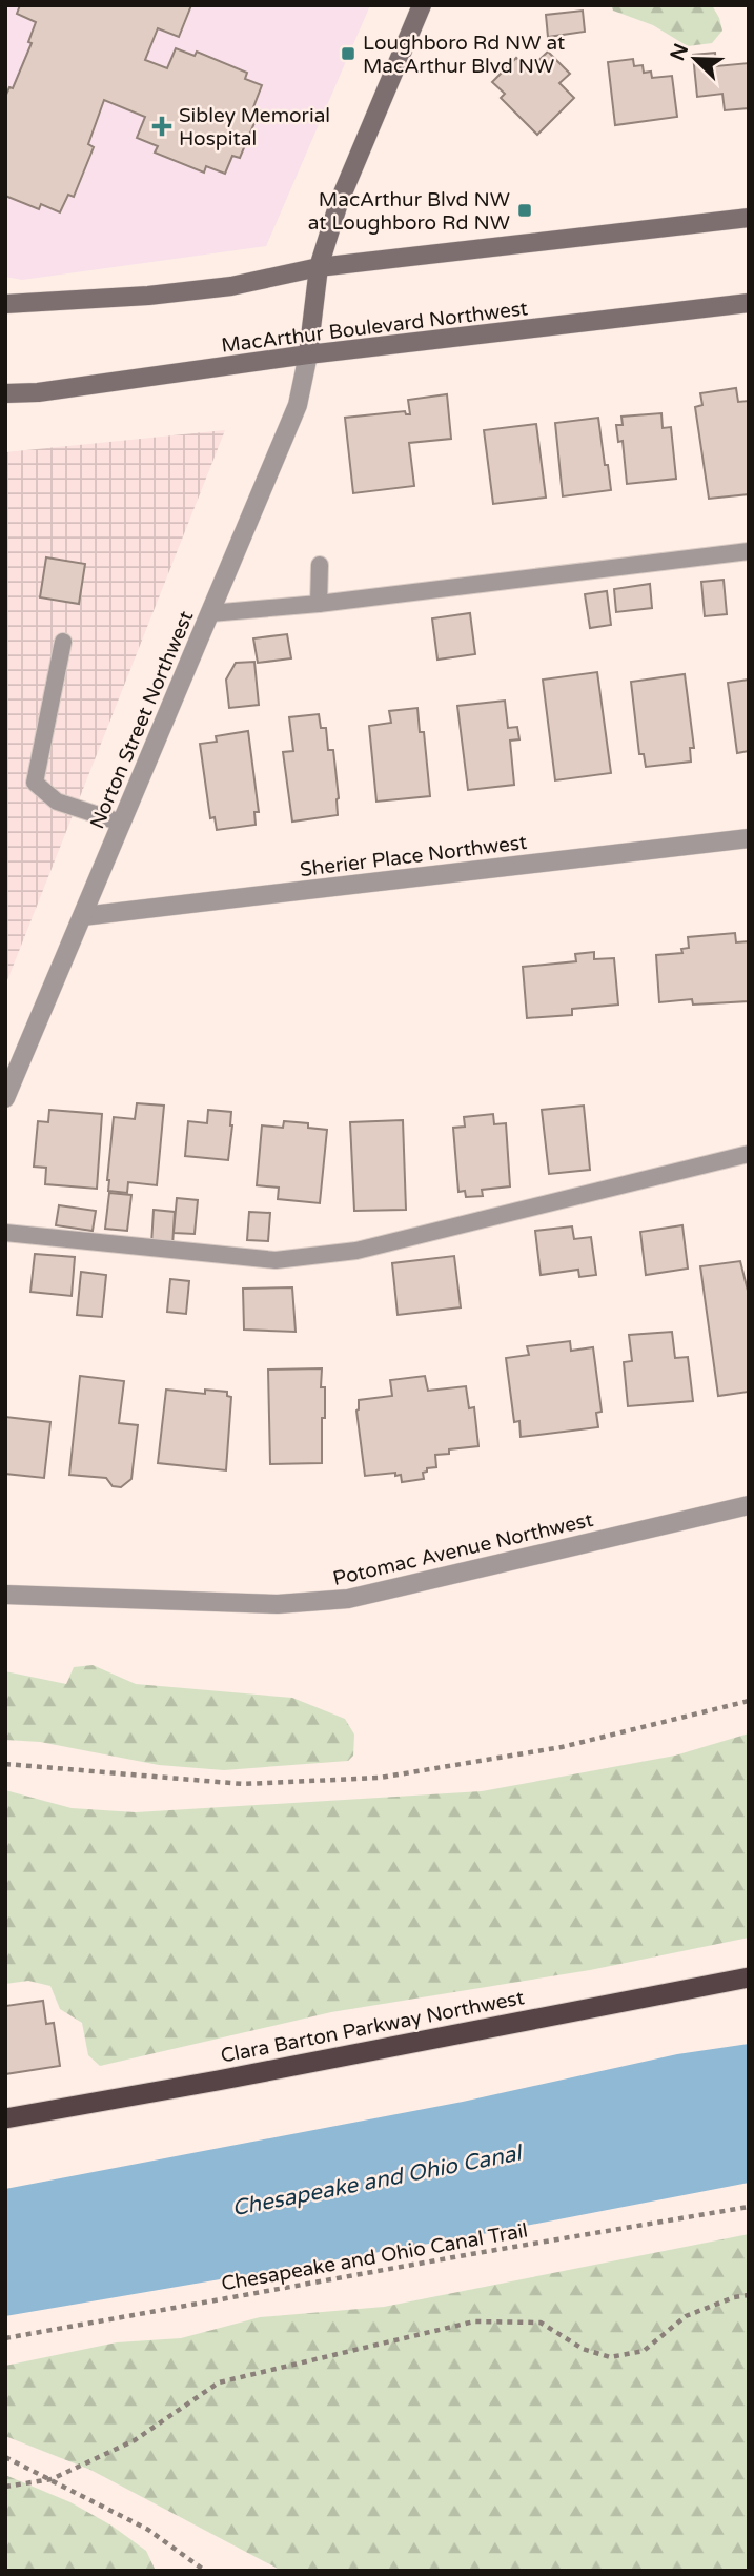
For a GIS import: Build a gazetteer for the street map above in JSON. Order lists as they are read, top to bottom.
{
  "streets": {
    "highway": ["Clara Barton Parkway Northwest"],
    "main road": ["MacArthur Boulevard Northwest"],
    "street": ["Norton Street Northwest", "Sherier Place Northwest", "Potomac Avenue Northwest"],
    "path": ["Chesapeake and Ohio Canal Trail"]
  },
  "crossings": [
    ["MacArthur Boulevard Northwest", "Norton Street Northwest"],
    ["Norton Street Northwest", "Sherier Place Northwest"]
  ],
  "water": ["Chesapeake and Ohio Canal"],
  "places": {
    "transit": ["Loughboro Rd NW at MacArthur Blvd NW", "MacArthur Blvd NW at Loughboro Rd NW"],
    "health": ["Sibley Memorial Hospital"]
  },
  "north": "top left"
}
